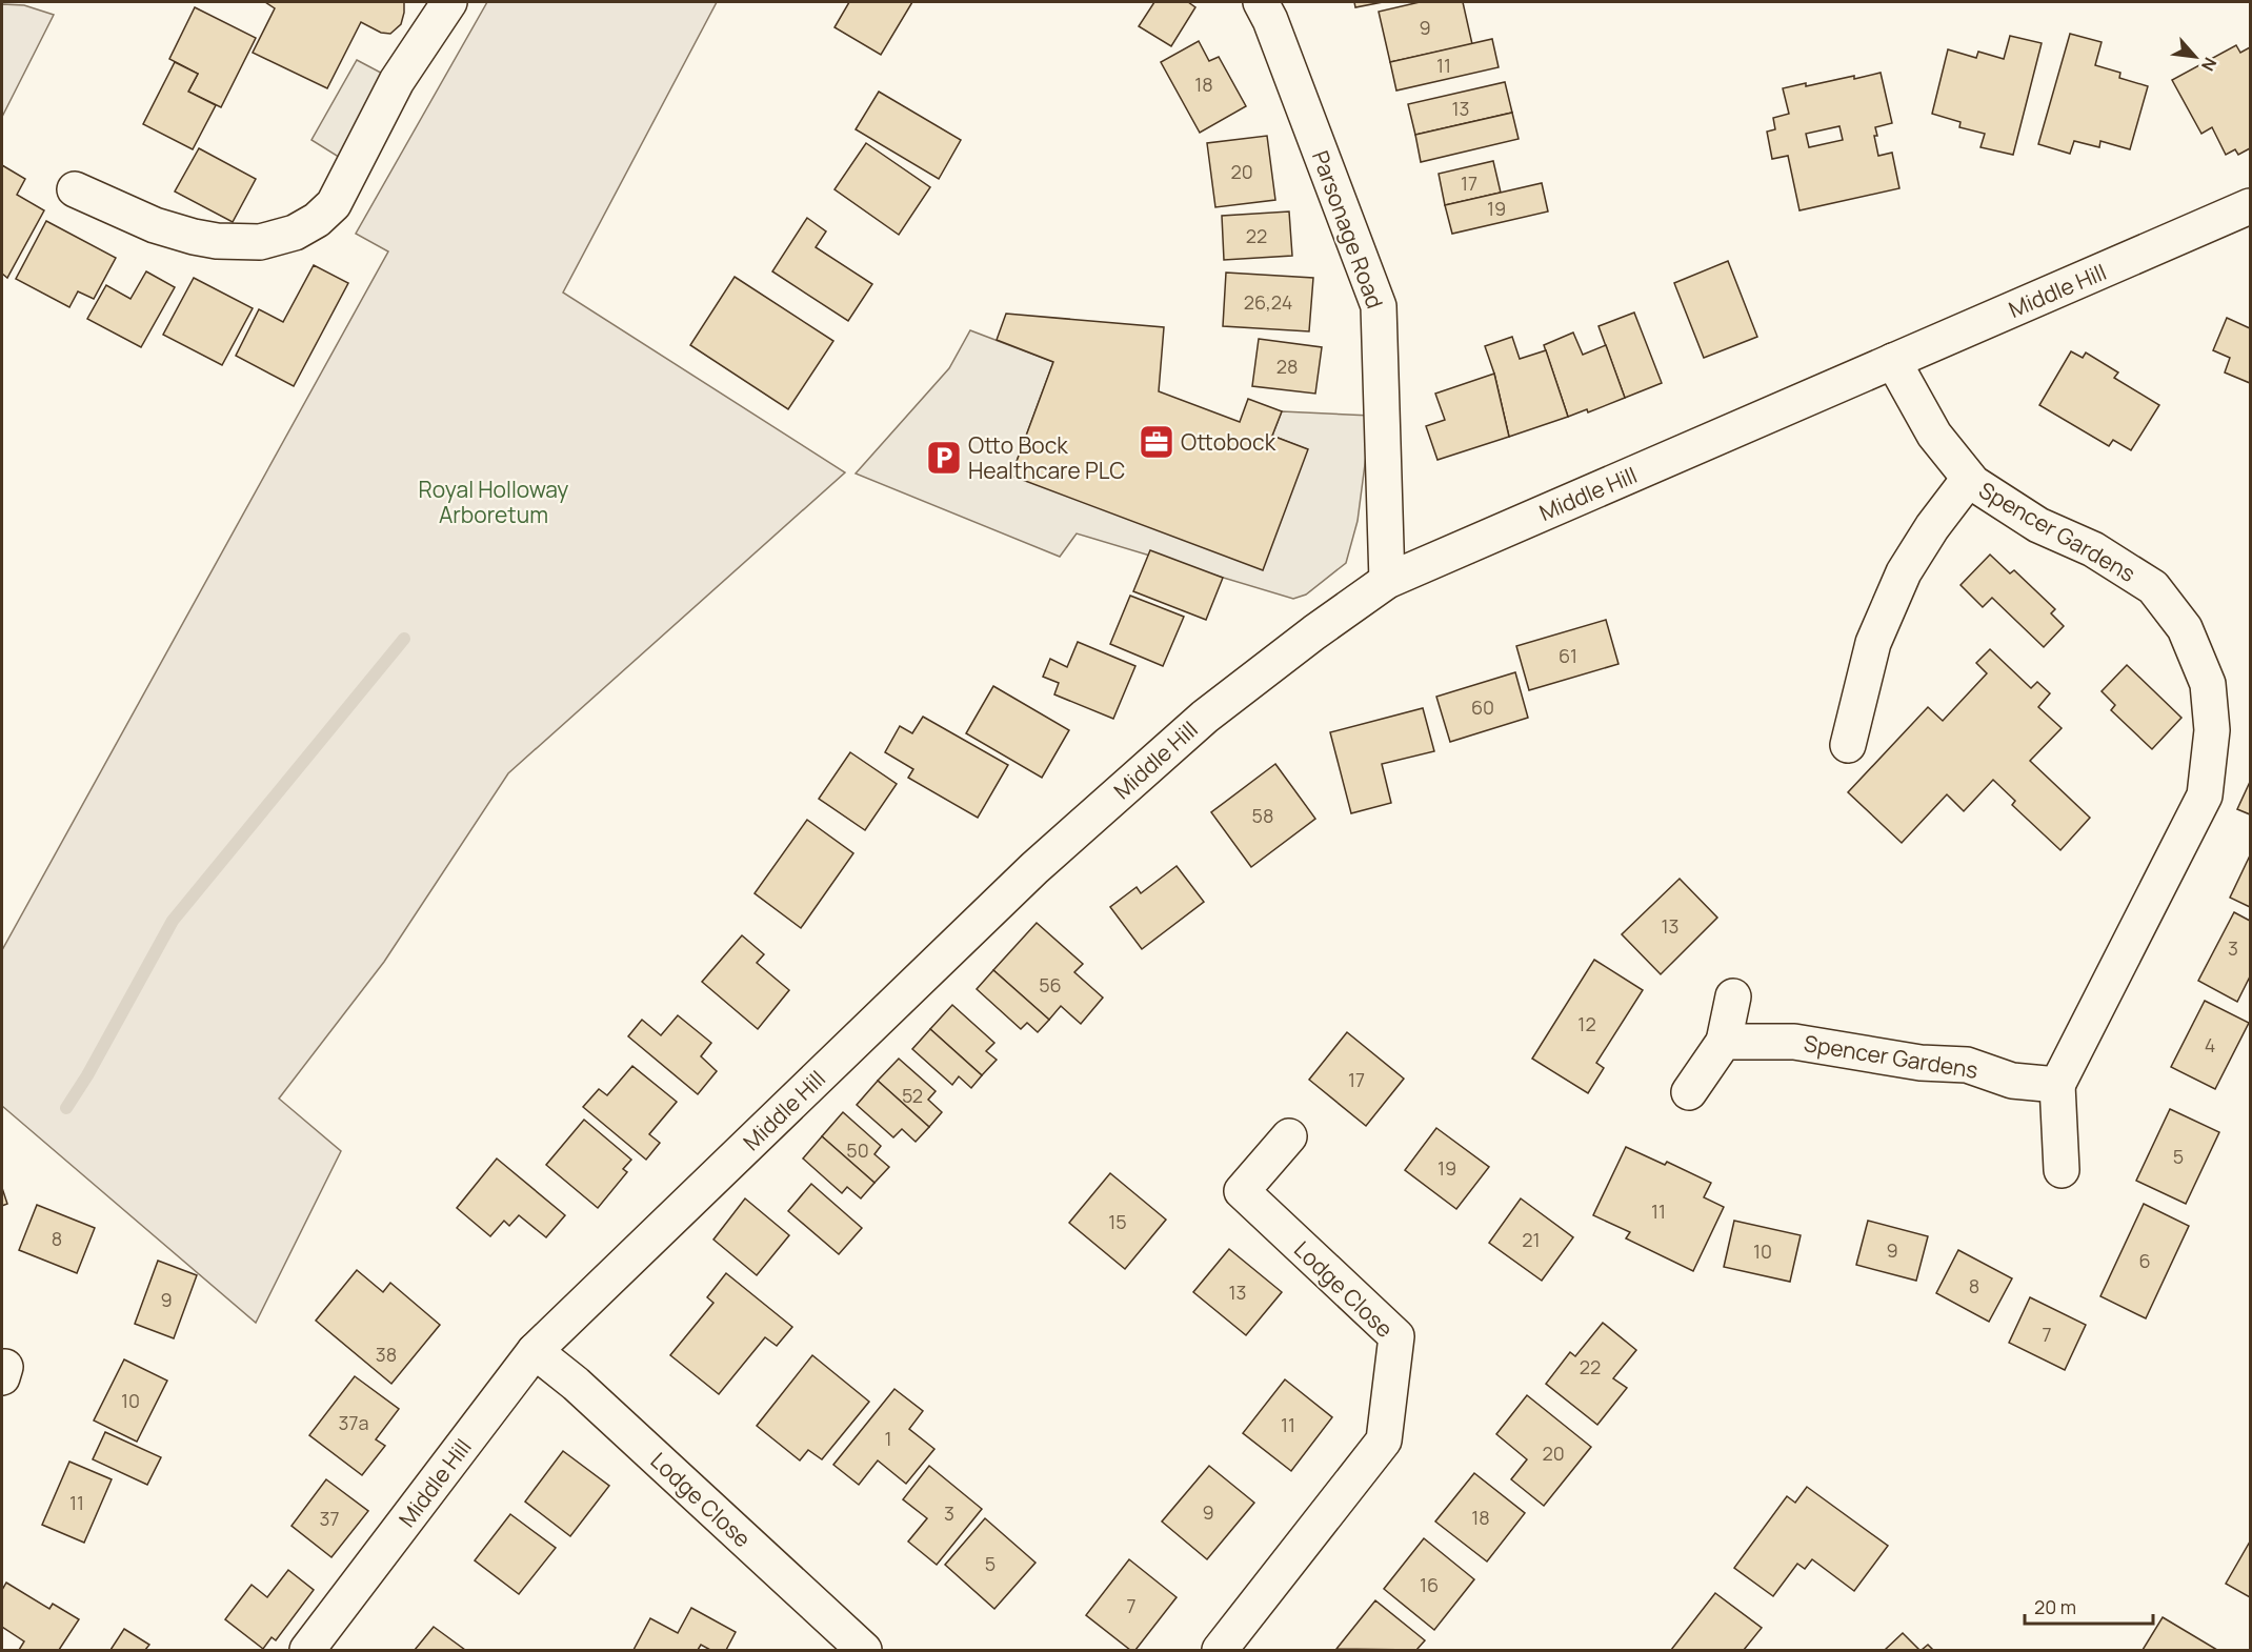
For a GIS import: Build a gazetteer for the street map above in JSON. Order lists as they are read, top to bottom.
{
  "streets": {
    "street": [
      "Parsonage Road",
      "Middle Hill",
      "Spencer Gardens",
      "Lodge Close"
    ]
  },
  "crossings": [
    ["Parsonage Road", "Middle Hill"],
    ["Middle Hill", "Spencer Gardens"],
    ["Middle Hill", "Lodge Close"]
  ],
  "parks": ["Royal Holloway Arboretum"],
  "places": {
    "office": ["Ottobock"],
    "parking": ["Otto Bock Healthcare PLC"]
  },
  "house_numbers": [
    "9",
    "11",
    "18",
    "13",
    "20",
    "17",
    "19",
    "22",
    "26,24",
    "28",
    "61",
    "60",
    "58",
    "13",
    "3",
    "56",
    "12",
    "4",
    "17",
    "52",
    "50",
    "5",
    "19",
    "11",
    "15",
    "8",
    "21",
    "9",
    "10",
    "6",
    "8",
    "13",
    "9",
    "7",
    "38",
    "22",
    "10",
    "37a",
    "11",
    "1",
    "20",
    "11",
    "9",
    "3",
    "18",
    "37",
    "5",
    "16",
    "7"
  ],
  "scale_bar": "20 m",
  "north": "bottom right"
}
